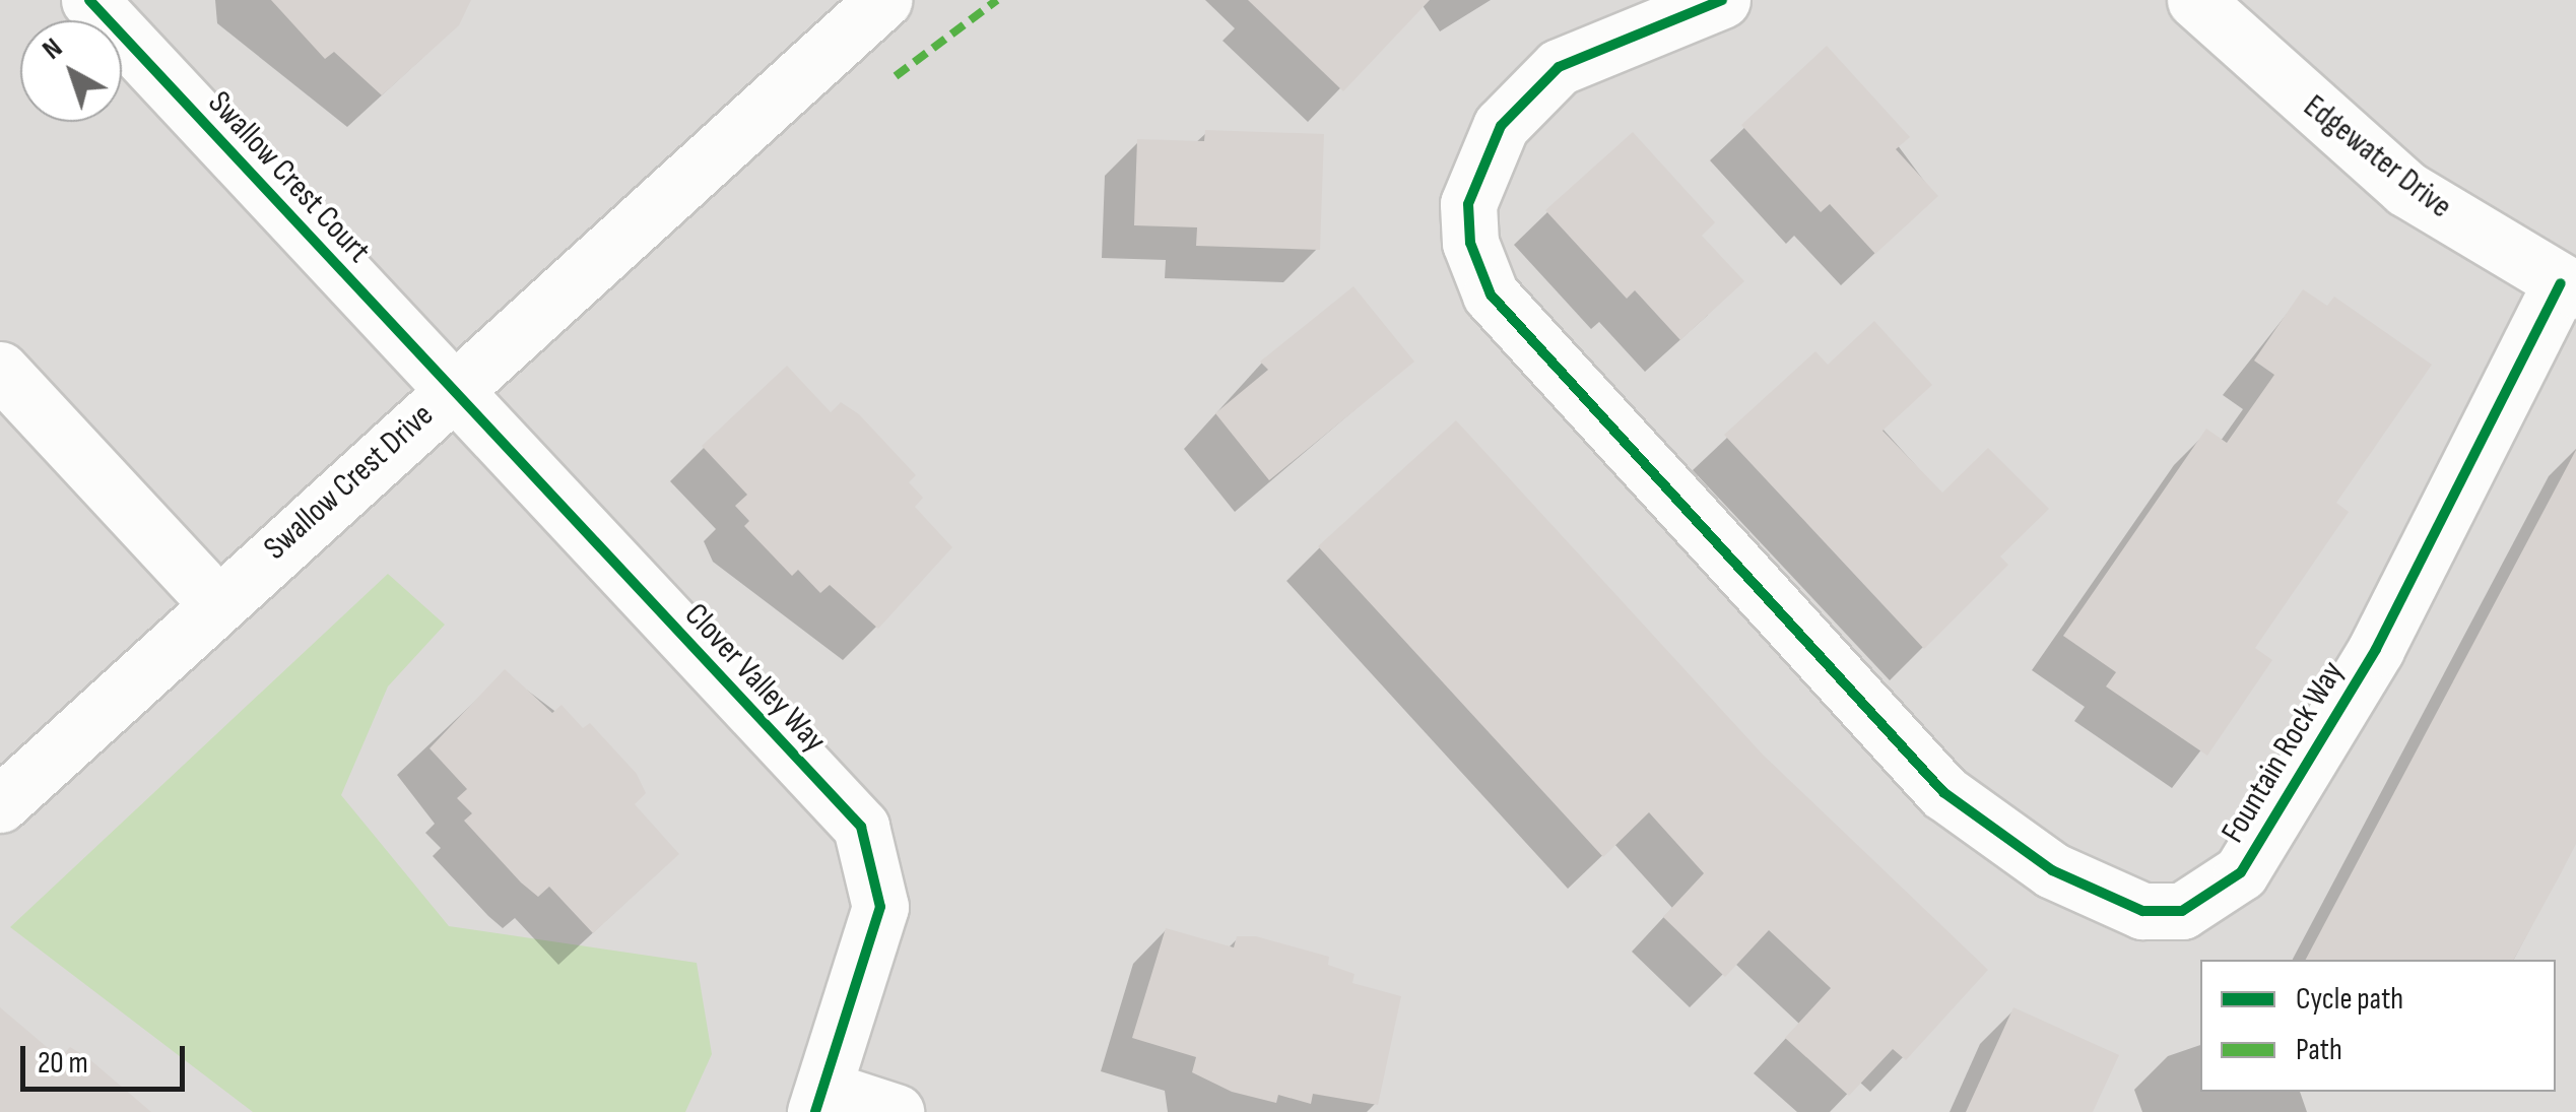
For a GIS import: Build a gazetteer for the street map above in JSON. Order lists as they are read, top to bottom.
{
  "streets": {
    "street": [
      "Edgewater Drive",
      "Swallow Crest Court",
      "Swallow Crest Drive",
      "Clover Valley Way",
      "Fountain Rock Way"
    ]
  },
  "crossings": [
    ["Edgewater Drive", "Fountain Rock Way"],
    ["Swallow Crest Court", "Swallow Crest Drive"],
    ["Swallow Crest Court", "Clover Valley Way"],
    ["Swallow Crest Drive", "Clover Valley Way"]
  ],
  "legend": ["Cycle path", "Path"],
  "scale_bar": "20 m",
  "north": "top left"
}
